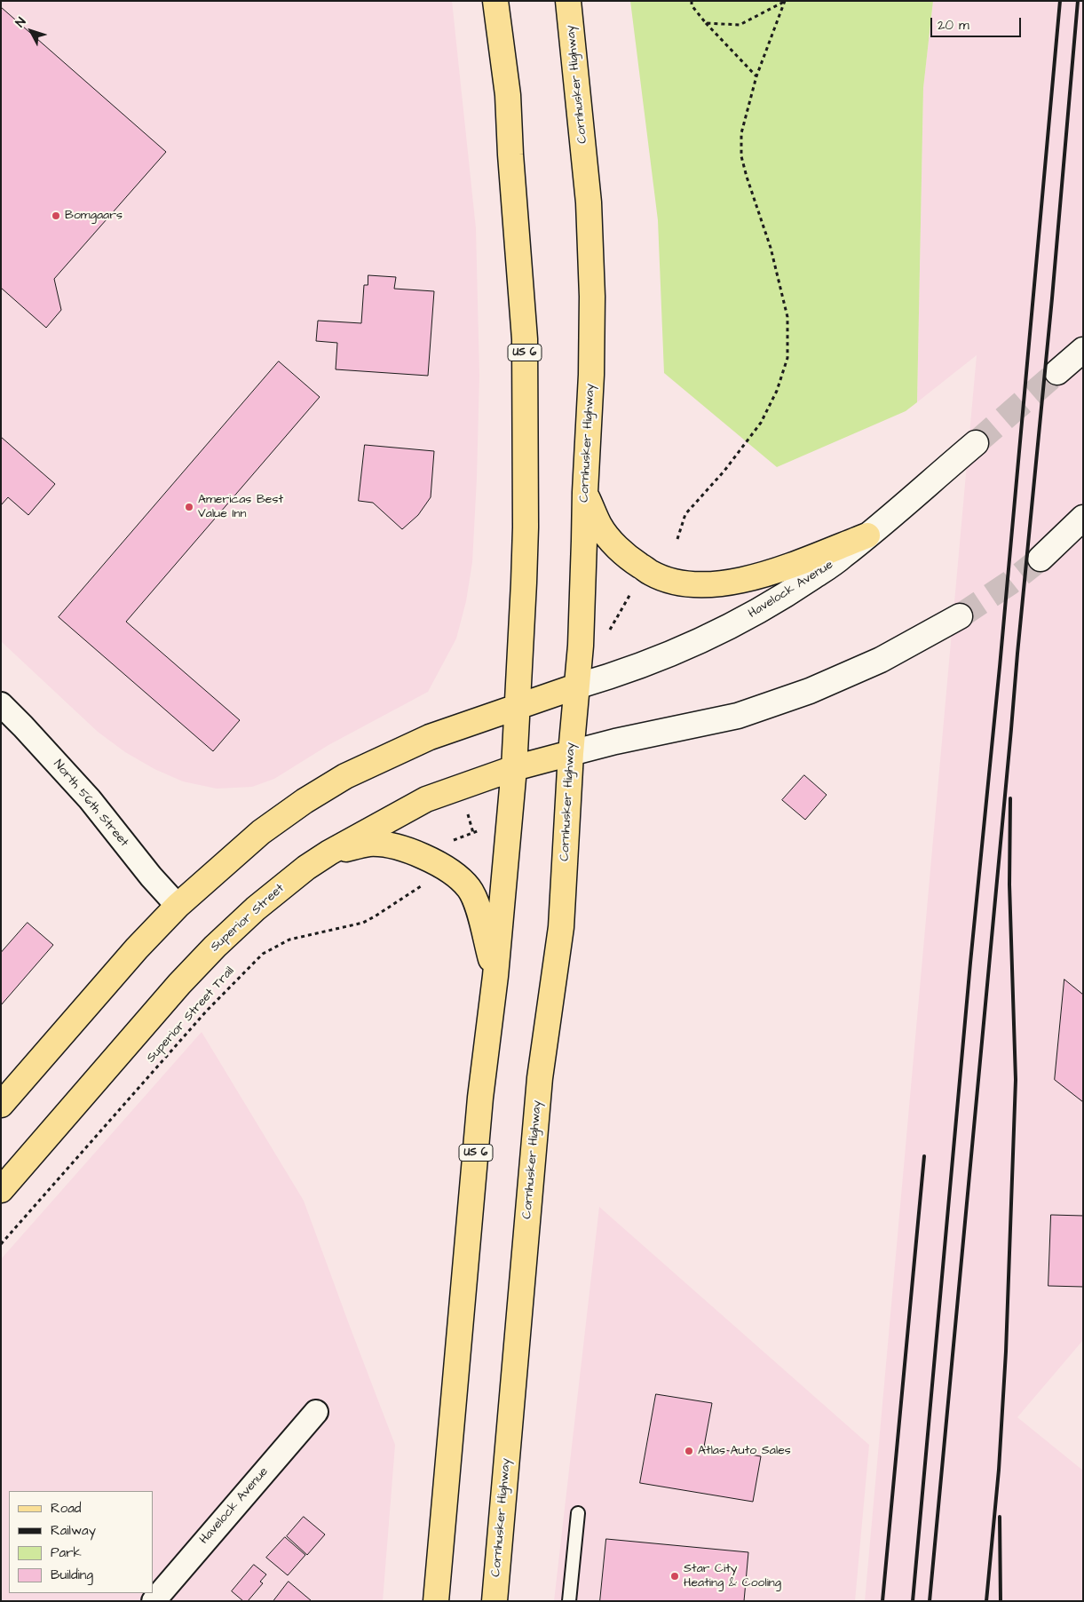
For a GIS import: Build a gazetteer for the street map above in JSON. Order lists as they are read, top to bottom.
{
  "streets": {
    "main road": [
      "Cornhusker Highway",
      "US 6",
      "Havelock Avenue",
      "Superior Street"
    ],
    "street": ["North 56th Street"],
    "path": ["Superior Street Trail"]
  },
  "crossings": [
    ["Cornhusker Highway", "Havelock Avenue"],
    ["Cornhusker Highway", "Superior Street"],
    ["US 6", "Superior Street"]
  ],
  "places": [
    "Bomgaars",
    "Americas Best Value Inn",
    "Atlas Auto Sales",
    "Star City Heating & Cooling"
  ],
  "legend": [
    "Road",
    "Railway",
    "Park",
    "Building"
  ],
  "scale_bar": "20 m",
  "north": "top left"
}
